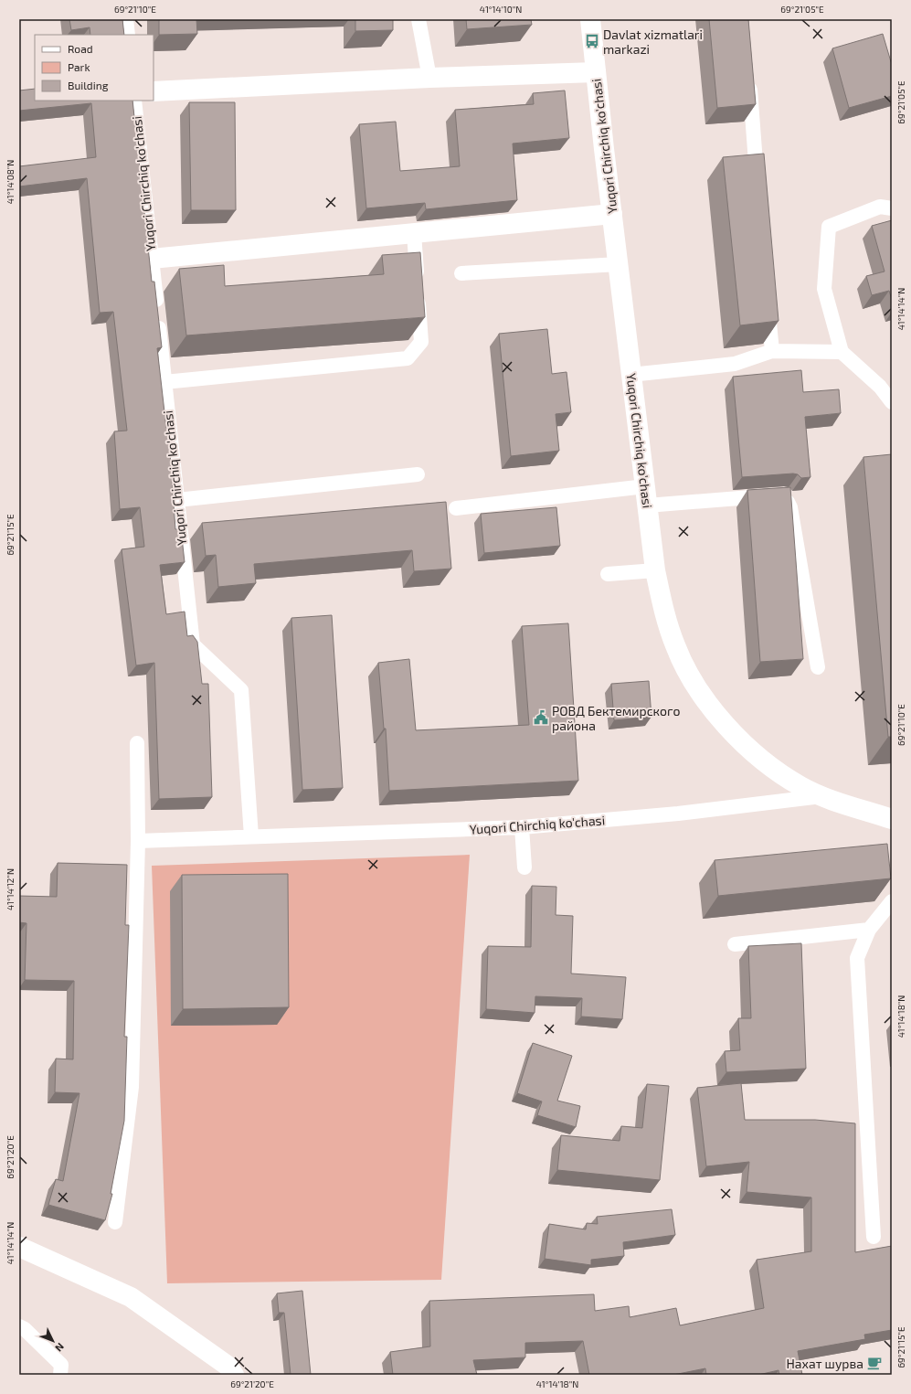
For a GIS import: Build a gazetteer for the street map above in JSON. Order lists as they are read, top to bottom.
{
  "streets": {
    "street": ["Yuqori Chirchiq ko'chasi"]
  },
  "places": {
    "bus stop": ["Davlat xizmatlari markazi"],
    "public building": ["РОВД Бектемирского района"],
    "cafe": ["Нахат шурва"]
  },
  "legend": ["Road", "Park", "Building"],
  "north": "bottom right",
  "coordinates": [
    "69°21'10\"E",
    "41°14'10\"N",
    "69°21'05\"E",
    "41°14'08\"N",
    "41°14'14\"N",
    "69°21'15\"E",
    "41°14'12\"N",
    "41°14'18\"N",
    "69°21'20\"E"
  ]
}
